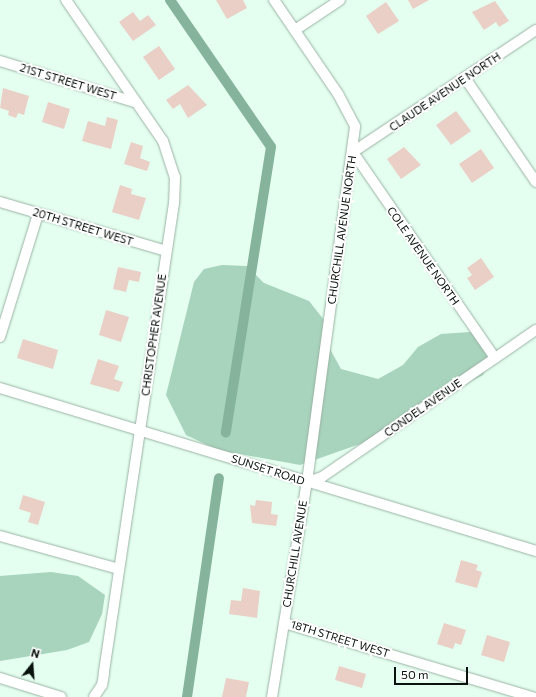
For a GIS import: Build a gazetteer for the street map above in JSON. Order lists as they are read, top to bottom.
{
  "streets": {
    "street": [
      "21ST STREET WEST",
      "CLAUDE AVENUE NORTH",
      "20TH STREET WEST",
      "CHURCHILL AVENUE NORTH",
      "COLE AVENUE NORTH",
      "CHRISTOPHER AVENUE",
      "CONDEL AVENUE",
      "SUNSET ROAD",
      "CHURCHILL AVENUE",
      "18TH STREET WEST"
    ]
  },
  "crossings": [
    ["21ST STREET WEST", "CHRISTOPHER AVENUE"],
    ["CLAUDE AVENUE NORTH", "CHURCHILL AVENUE NORTH"],
    ["CLAUDE AVENUE NORTH", "COLE AVENUE NORTH"],
    ["20TH STREET WEST", "CHRISTOPHER AVENUE"],
    ["CHURCHILL AVENUE NORTH", "COLE AVENUE NORTH"],
    ["CHURCHILL AVENUE NORTH", "CONDEL AVENUE"],
    ["CHURCHILL AVENUE NORTH", "SUNSET ROAD"],
    ["CHURCHILL AVENUE NORTH", "CHURCHILL AVENUE"],
    ["COLE AVENUE NORTH", "CONDEL AVENUE"],
    ["CHRISTOPHER AVENUE", "SUNSET ROAD"],
    ["CONDEL AVENUE", "SUNSET ROAD"],
    ["CONDEL AVENUE", "CHURCHILL AVENUE"],
    ["SUNSET ROAD", "CHURCHILL AVENUE"],
    ["CHURCHILL AVENUE", "18TH STREET WEST"]
  ],
  "scale_bar": "50 m",
  "north": "top"
}
